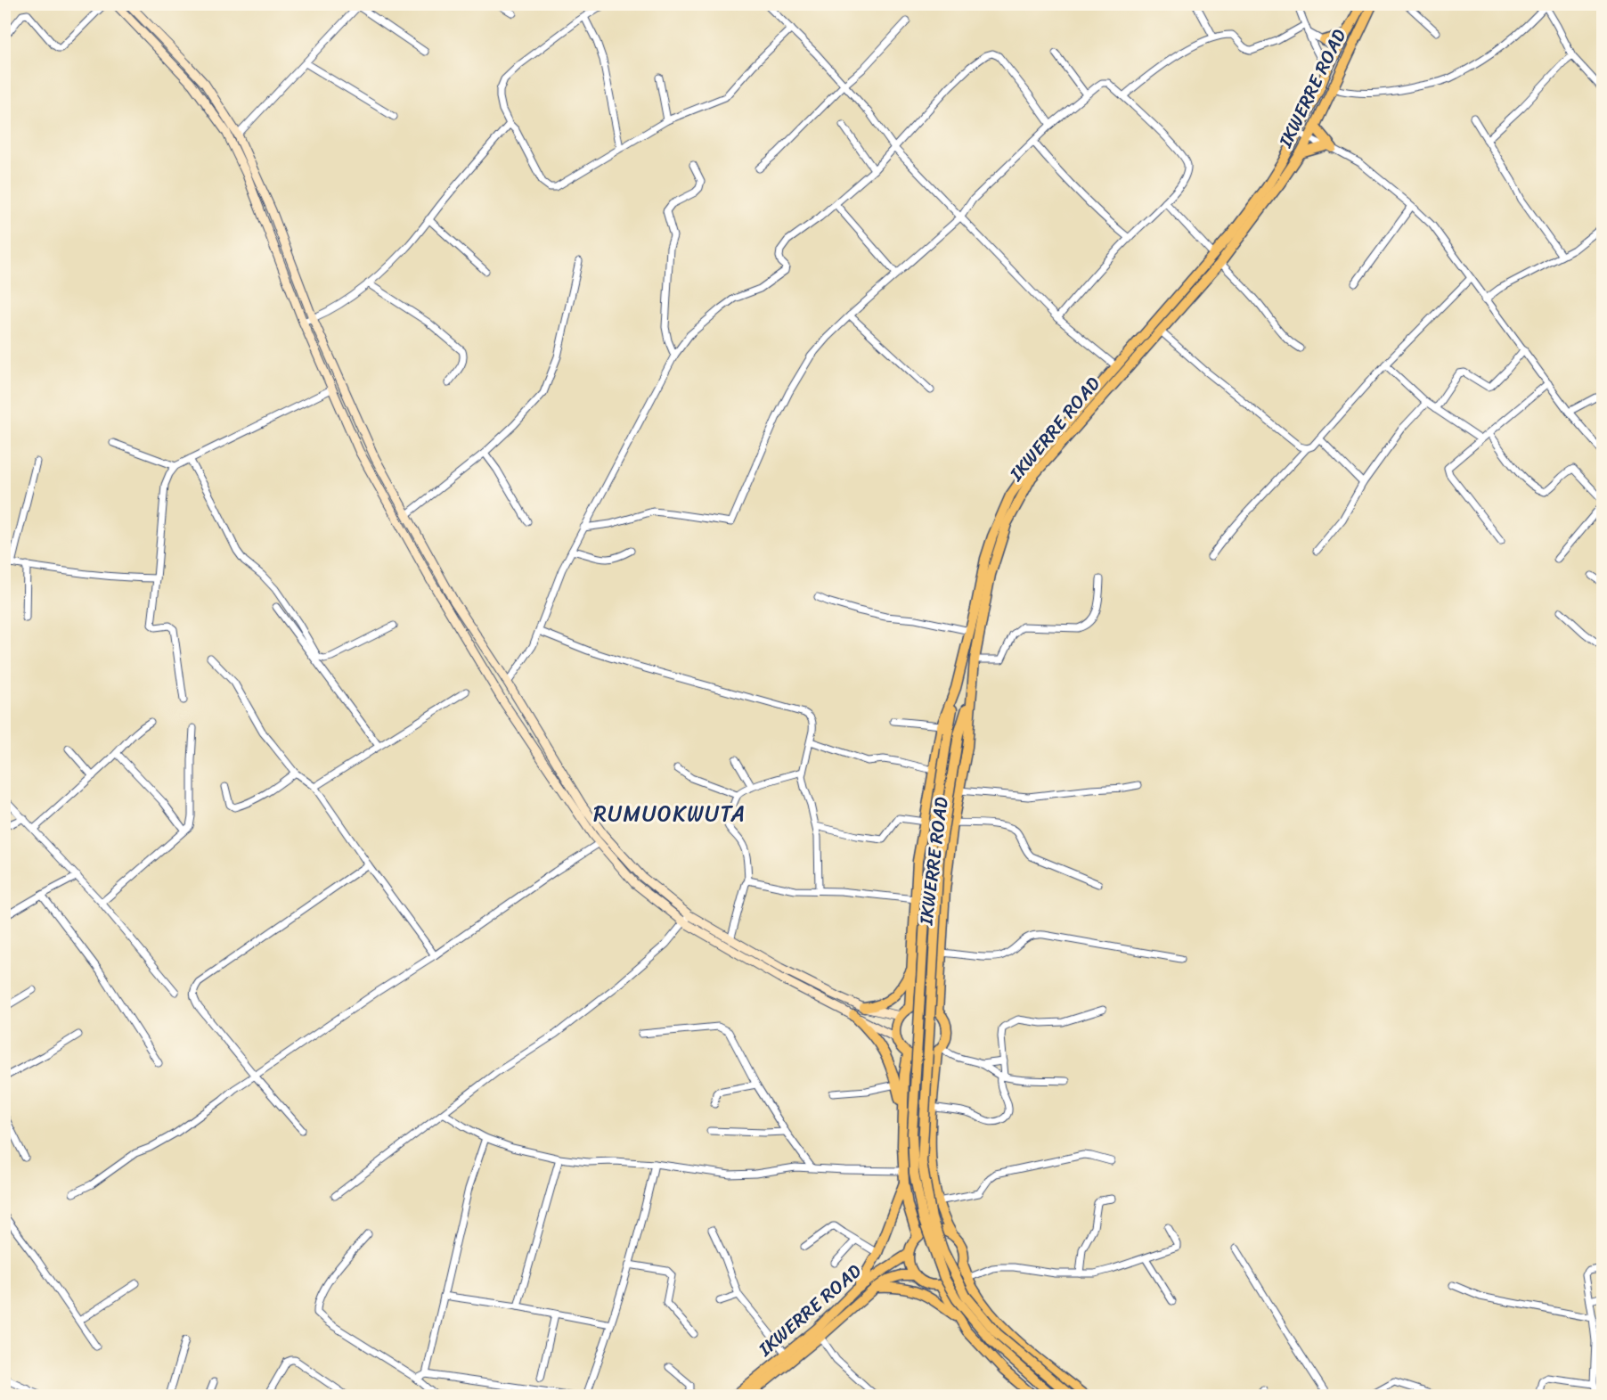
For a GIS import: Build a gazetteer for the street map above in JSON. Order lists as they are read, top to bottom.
{
  "streets": {
    "main road": ["IKWERRE ROAD"]
  },
  "districts": ["RUMUOKWUTA"]
}
